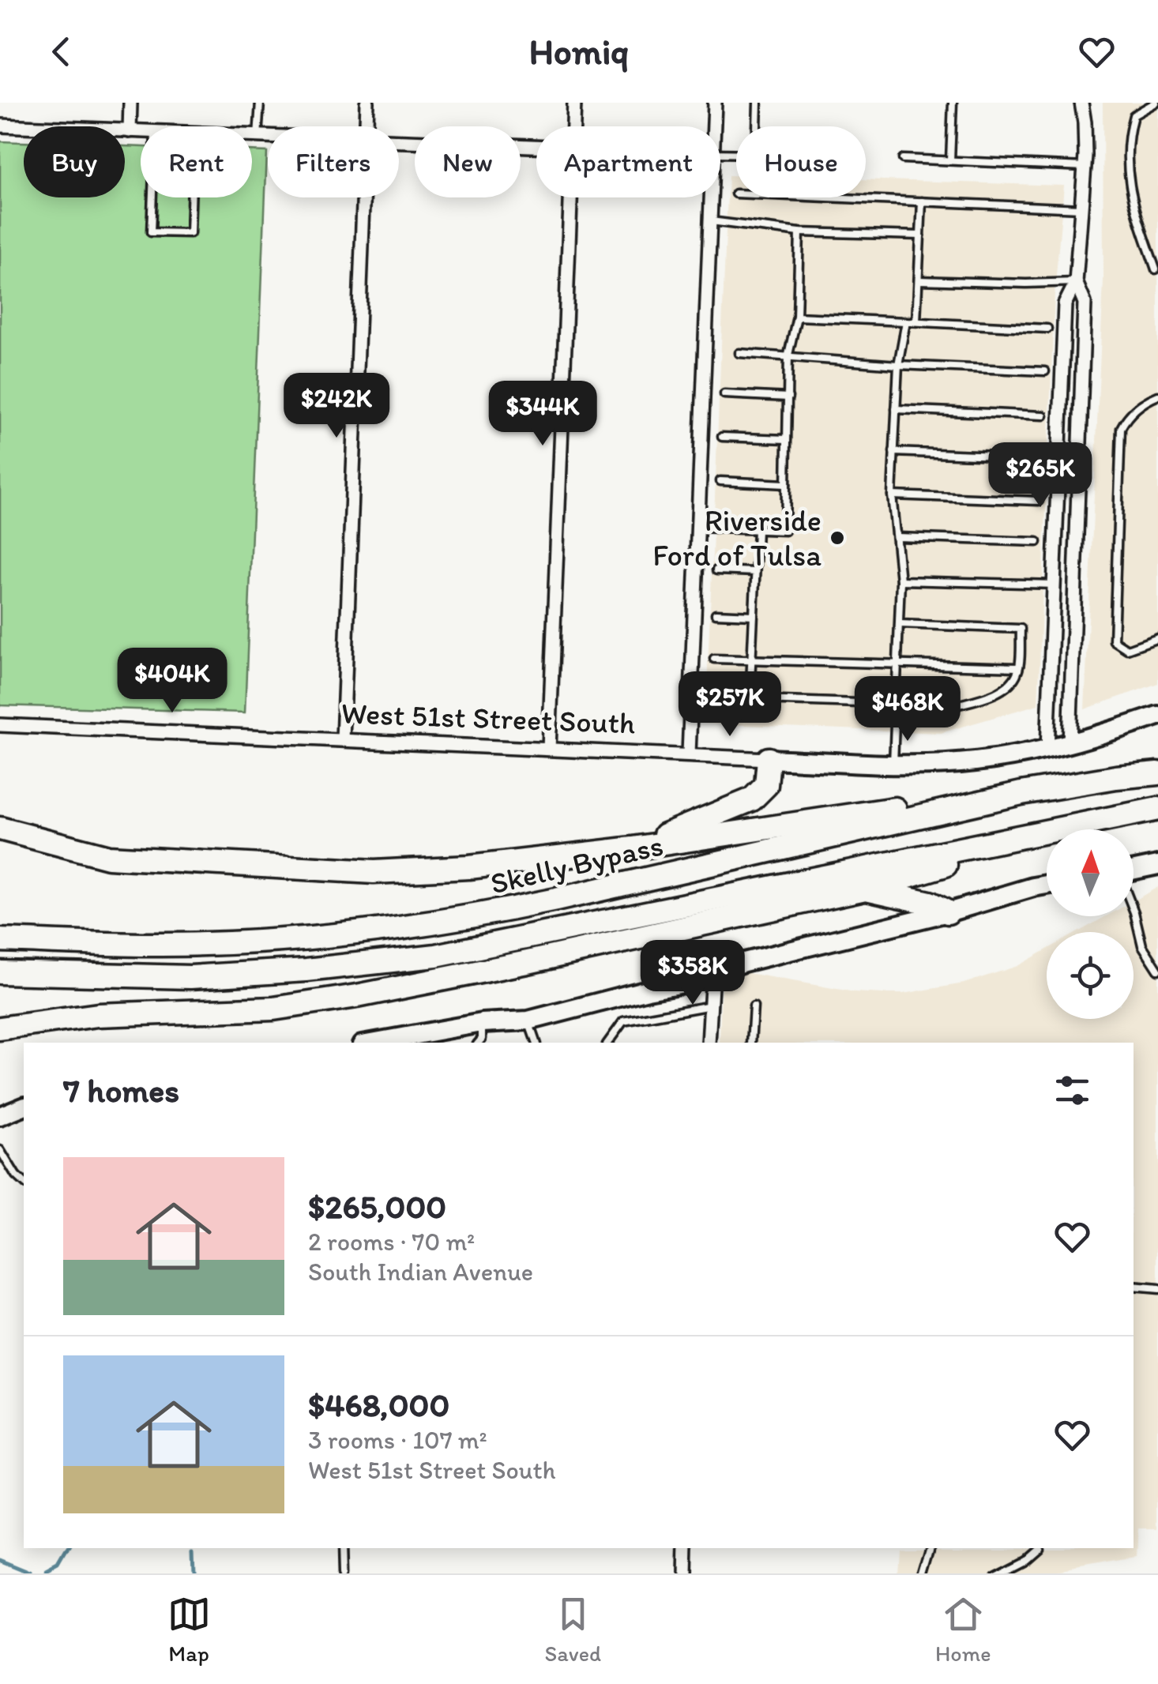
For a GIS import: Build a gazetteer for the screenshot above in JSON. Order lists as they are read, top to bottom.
{
  "streets": {
    "highway": ["Skelly Bypass"],
    "street": ["West 51st Street South"]
  },
  "places": ["Riverside Ford of Tulsa"],
  "north": "top",
  "page": {
    "header": "Homiq",
    "chip": [
      "Buy",
      "Rent",
      "Filters",
      "New",
      "Apartment",
      "House"
    ],
    "price": [
      "$242K",
      "$344K",
      "$265K",
      "$404K",
      "$257K",
      "$468K",
      "$358K"
    ],
    "heading": "7 homes",
    "list": [
      {
        "name": "$265,000",
        "note": "2 rooms · 70 m² · South Indian Avenue"
      },
      {
        "name": "$468,000",
        "note": "3 rooms · 107 m² · West 51st Street South"
      }
    ],
    "tabs": ["Map", "Saved", "Home"]
  }
}
